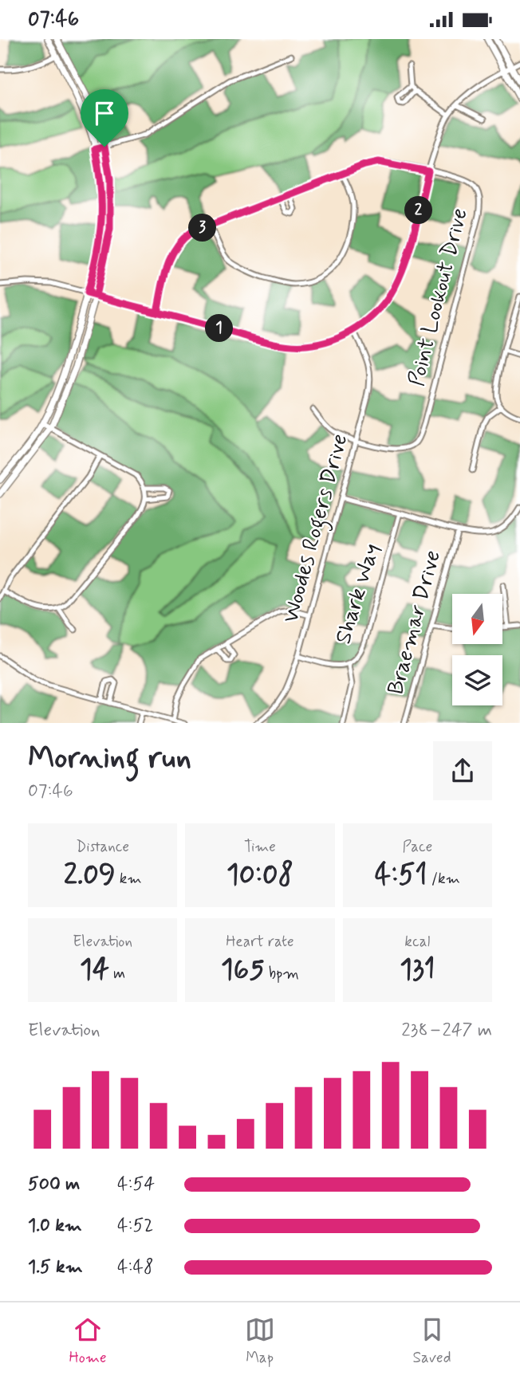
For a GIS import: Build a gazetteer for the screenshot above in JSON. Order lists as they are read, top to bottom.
{
  "streets": {
    "street": [
      "Point Lookout Drive",
      "Woodes Rogers Drive",
      "Shark Way",
      "Braemar Drive"
    ]
  },
  "crossings": [
    ["Point Lookout Drive", "Woodes Rogers Drive"],
    ["Woodes Rogers Drive", "Shark Way"]
  ],
  "north": "bottom",
  "page": {
    "status": "07:46",
    "pins": ["2", "3", "1"],
    "heading": ["Morning run", "07:46"],
    "stats": [
      ["Distance", "2.09 km"],
      ["Time", "10:08"],
      ["Pace", "4:51 /km"],
      ["Elevation", "14 m"],
      ["Heart rate", "165 bpm"],
      ["kcal", "131"]
    ],
    "chart": ["Elevation", "238–247 m"],
    "list": [
      {
        "name": "500 m",
        "note": "4:54"
      },
      {
        "name": "1.0 km",
        "note": "4:52"
      },
      {
        "name": "1.5 km",
        "note": "4:48"
      }
    ],
    "tabs": ["Home", "Map", "Saved"]
  }
}
